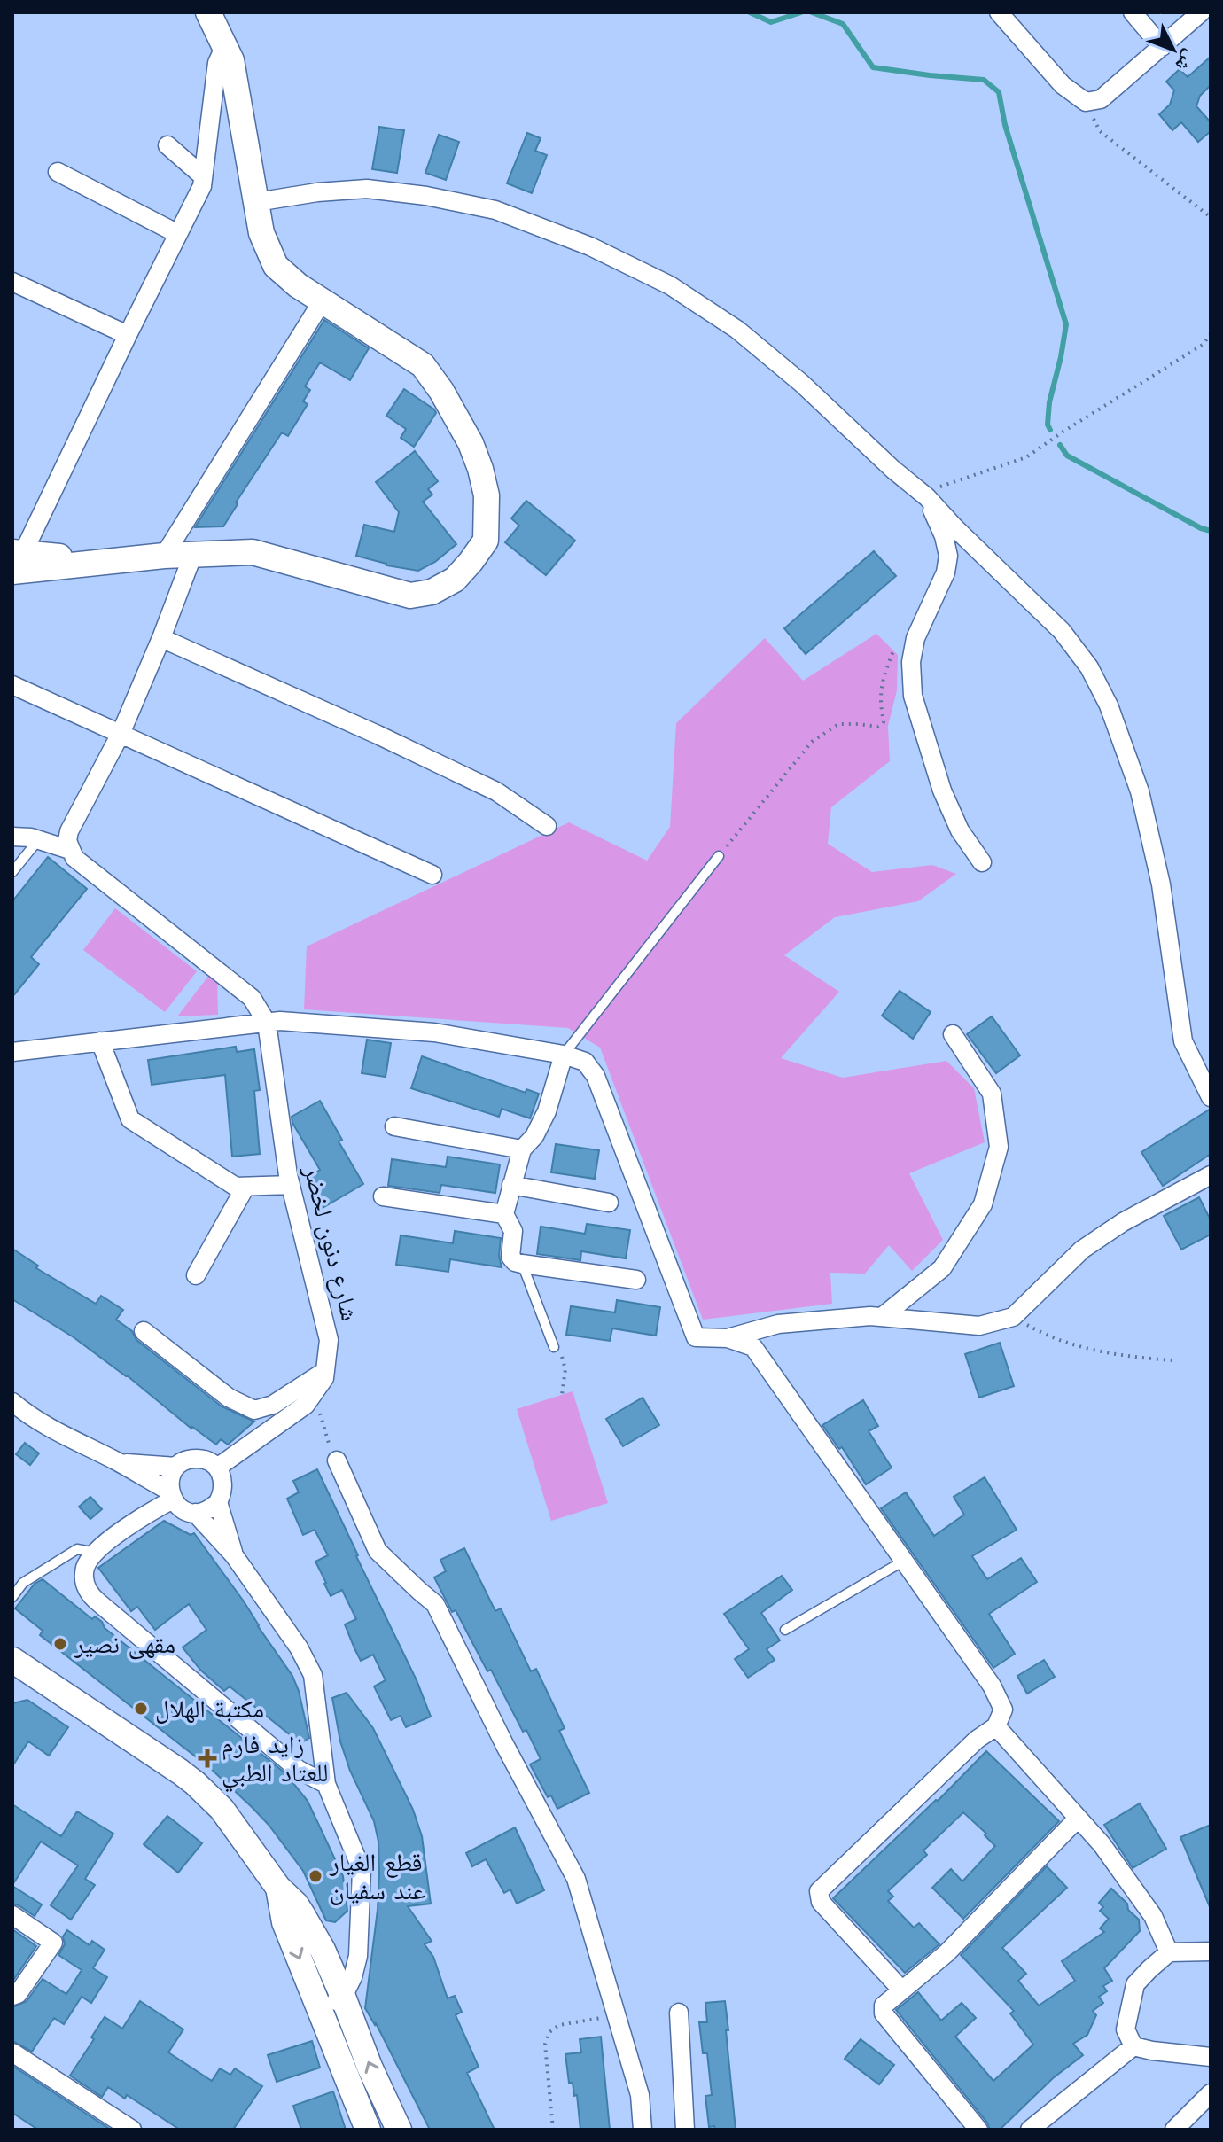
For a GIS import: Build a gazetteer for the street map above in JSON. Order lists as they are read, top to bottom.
{
  "streets": {
    "street": ["شارع دنون لخضر"]
  },
  "places": {
    "other": ["مقهى نصير", "مكتبة الهلال", "قطع الغيار عند سفيان"],
    "health": ["زايد فارم للعتاد الطبي"]
  },
  "north": "bottom right"
}
